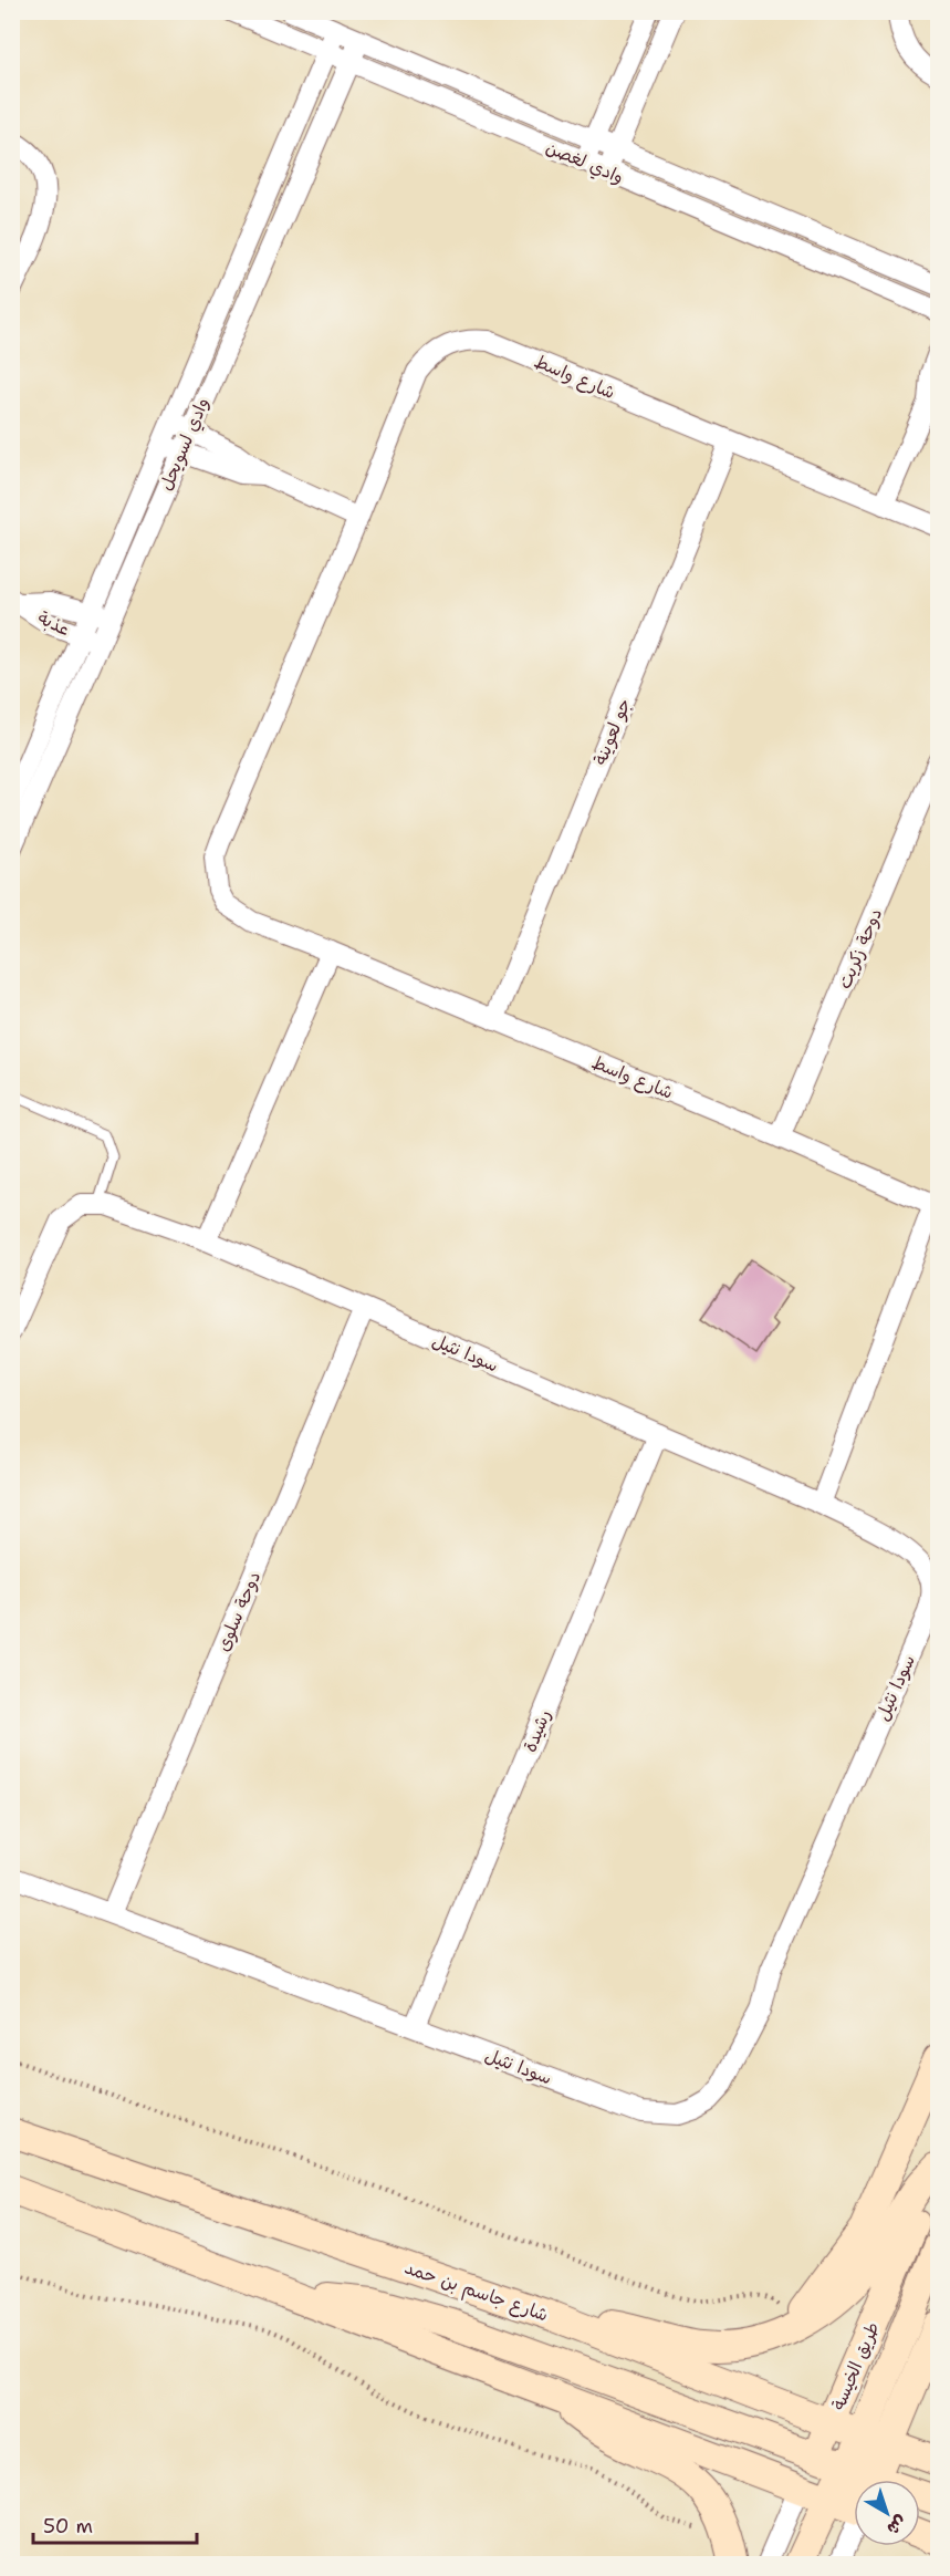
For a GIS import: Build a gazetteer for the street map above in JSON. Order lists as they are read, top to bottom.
{
  "streets": {
    "main road": ["شارع جاسم بن حمد", "طريق الخيسة"],
    "street": [
      "وادي لغصن",
      "شارع واسط",
      "وادي لسويحل",
      "عذبة",
      "جو لعوينة",
      "دوحة زكريت",
      "سودا نثيل",
      "دوحة سلوى",
      "رشيدة"
    ]
  },
  "crossings": [
    ["وادي لغصن", "وادي لسويحل"],
    ["شارع واسط", "جو لعوينة"],
    ["شارع واسط", "دوحة زكريت"],
    ["شارع واسط", "سودا نثيل"],
    ["وادي لسويحل", "عذبة"],
    ["سودا نثيل", "دوحة سلوى"],
    ["سودا نثيل", "رشيدة"],
    ["شارع جاسم بن حمد", "طريق الخيسة"]
  ],
  "scale_bar": "50 m",
  "north": "bottom right"
}
